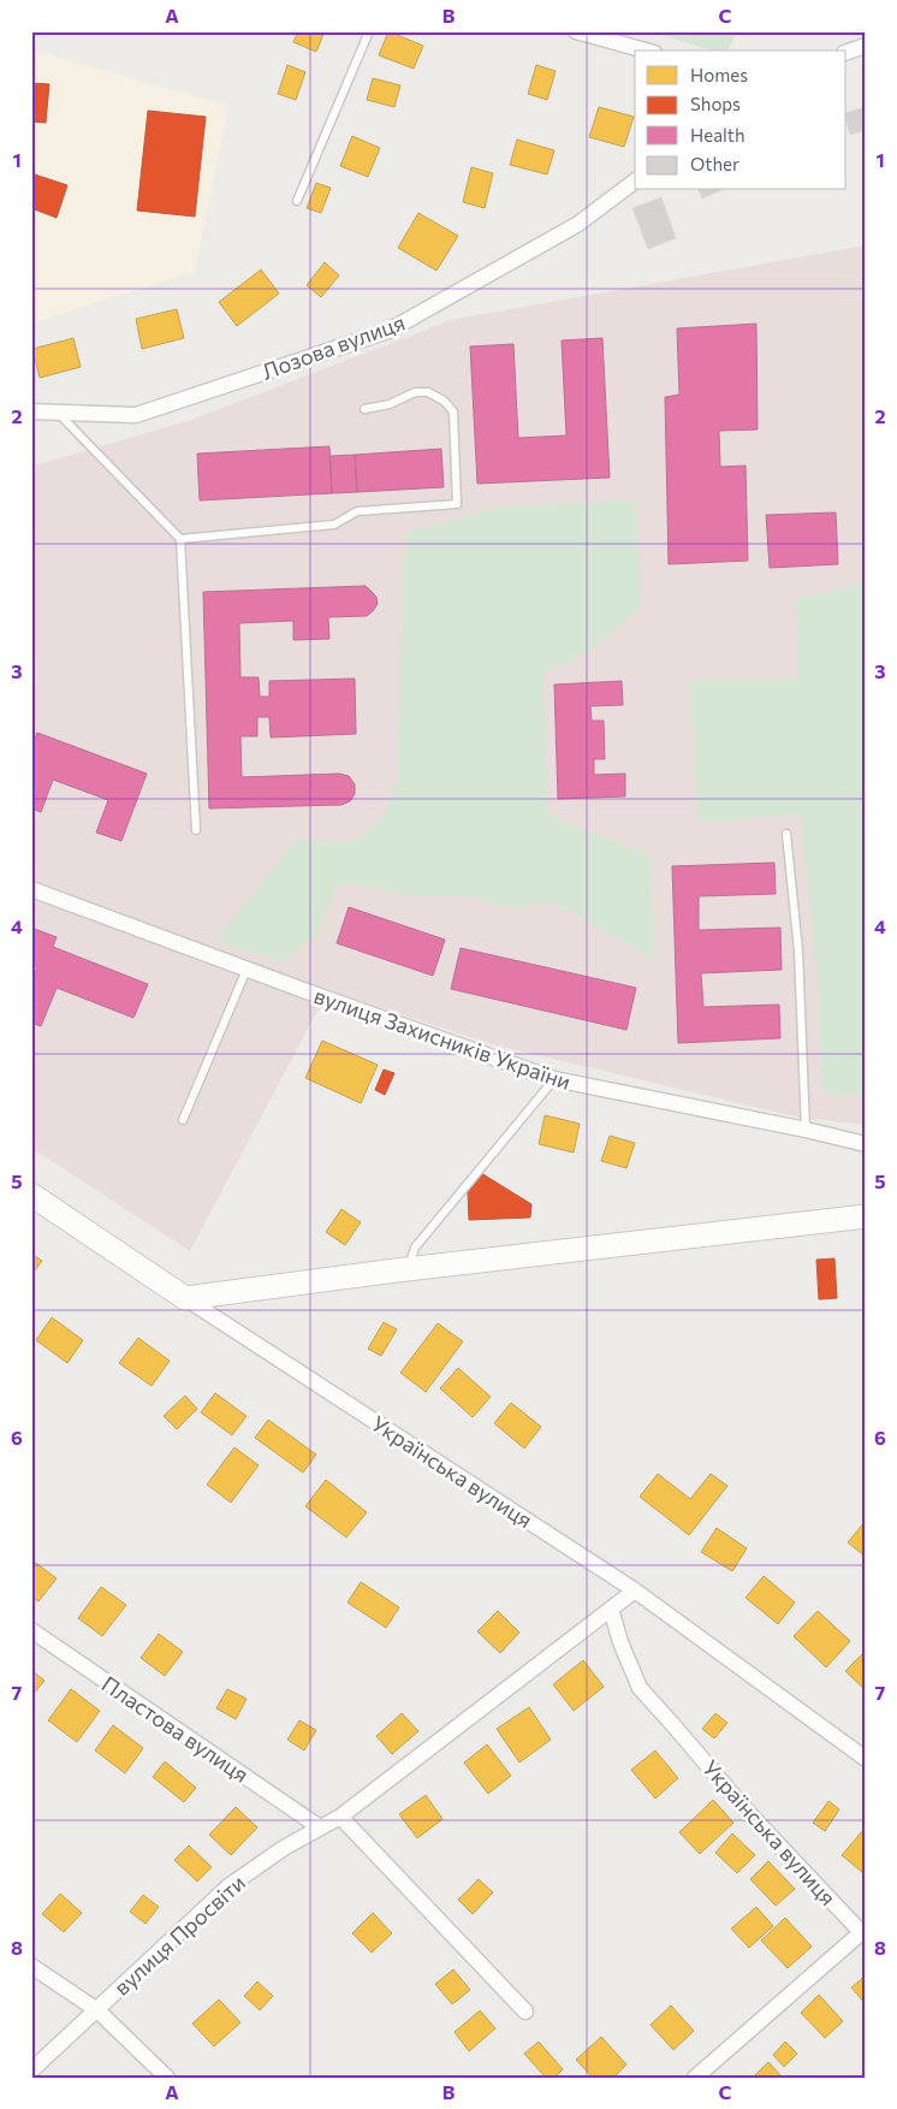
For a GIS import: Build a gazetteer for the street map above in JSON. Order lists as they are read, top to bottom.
{
  "streets": {
    "main road": ["Українська вулиця"],
    "street": [
      "Лозова вулиця",
      "вулиця Захисників України",
      "Пластова вулиця",
      "вулиця Просвіти"
    ]
  },
  "crossings": [
    ["Українська вулиця", "вулиця Просвіти"],
    ["Пластова вулиця", "вулиця Просвіти"]
  ],
  "legend": [
    "Homes",
    "Shops",
    "Health",
    "Other"
  ],
  "grid": {
    "columns": ["A", "B", "C"],
    "rows": [
      "1",
      "2",
      "3",
      "4",
      "5",
      "6",
      "7",
      "8"
    ]
  }
}
